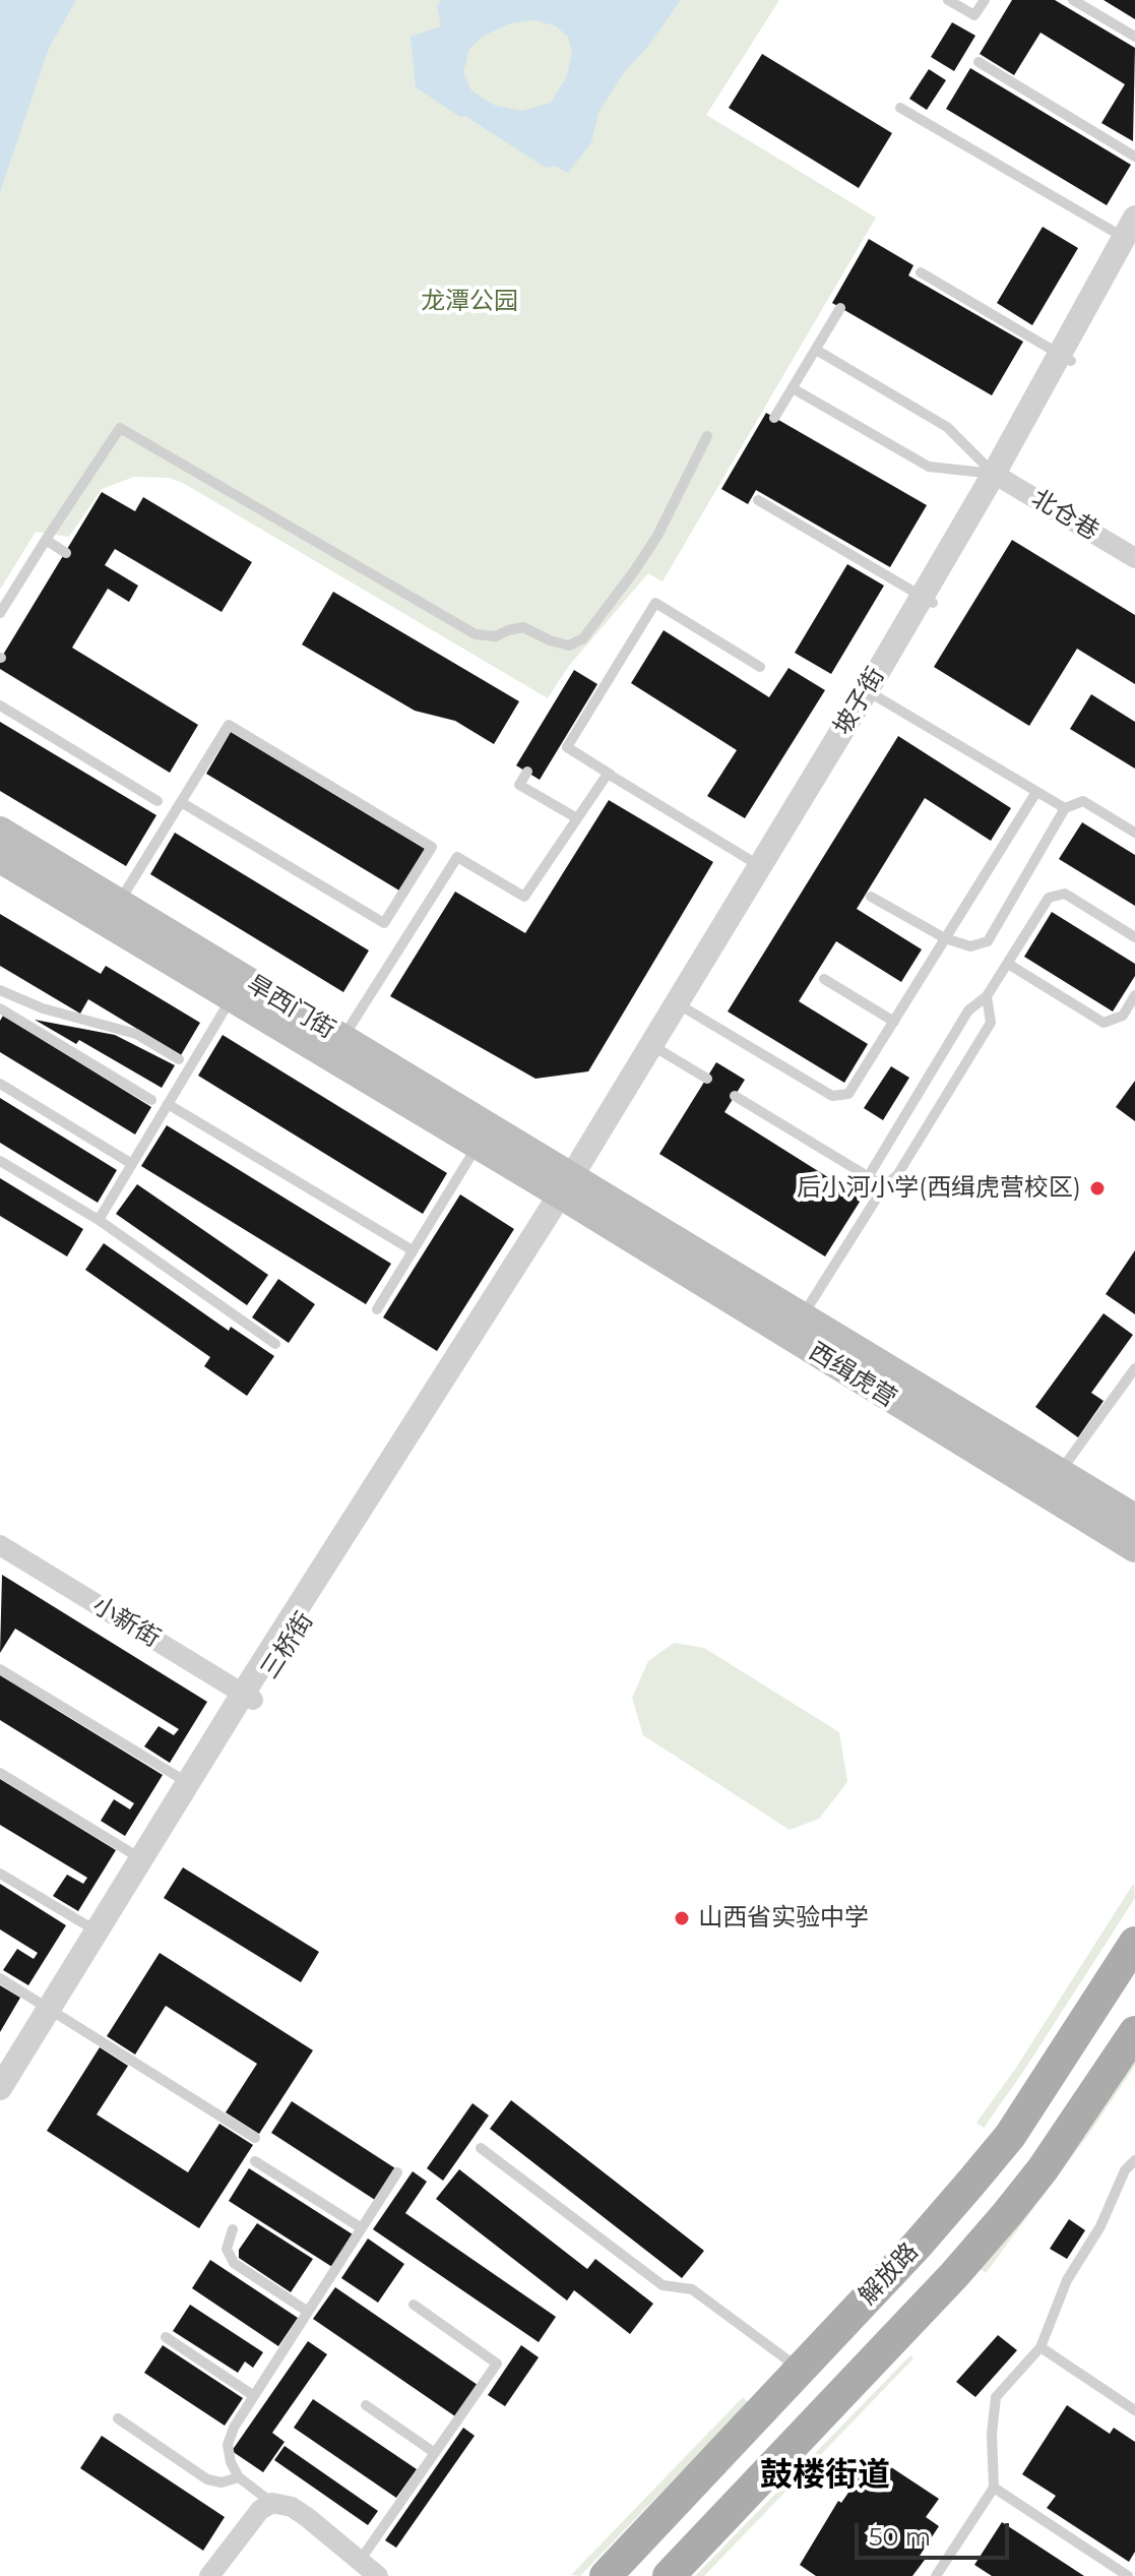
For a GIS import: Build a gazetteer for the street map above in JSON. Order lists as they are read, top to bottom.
{
  "streets": {
    "main road": ["旱西门街", "西缉虎营", "解放路"],
    "street": [
      "北仓巷",
      "坡子街",
      "小新街",
      "三桥街"
    ]
  },
  "crossings": [
    ["北仓巷", "坡子街"],
    ["坡子街", "旱西门街"],
    ["坡子街", "西缉虎营"],
    ["坡子街", "三桥街"],
    ["旱西门街", "西缉虎营"],
    ["旱西门街", "三桥街"],
    ["西缉虎营", "三桥街"],
    ["小新街", "三桥街"]
  ],
  "districts": ["鼓楼街道"],
  "parks": ["龙潭公园"],
  "places": ["后小河小学(西缉虎营校区)", "山西省实验中学"],
  "scale_bar": "50 m"
}
